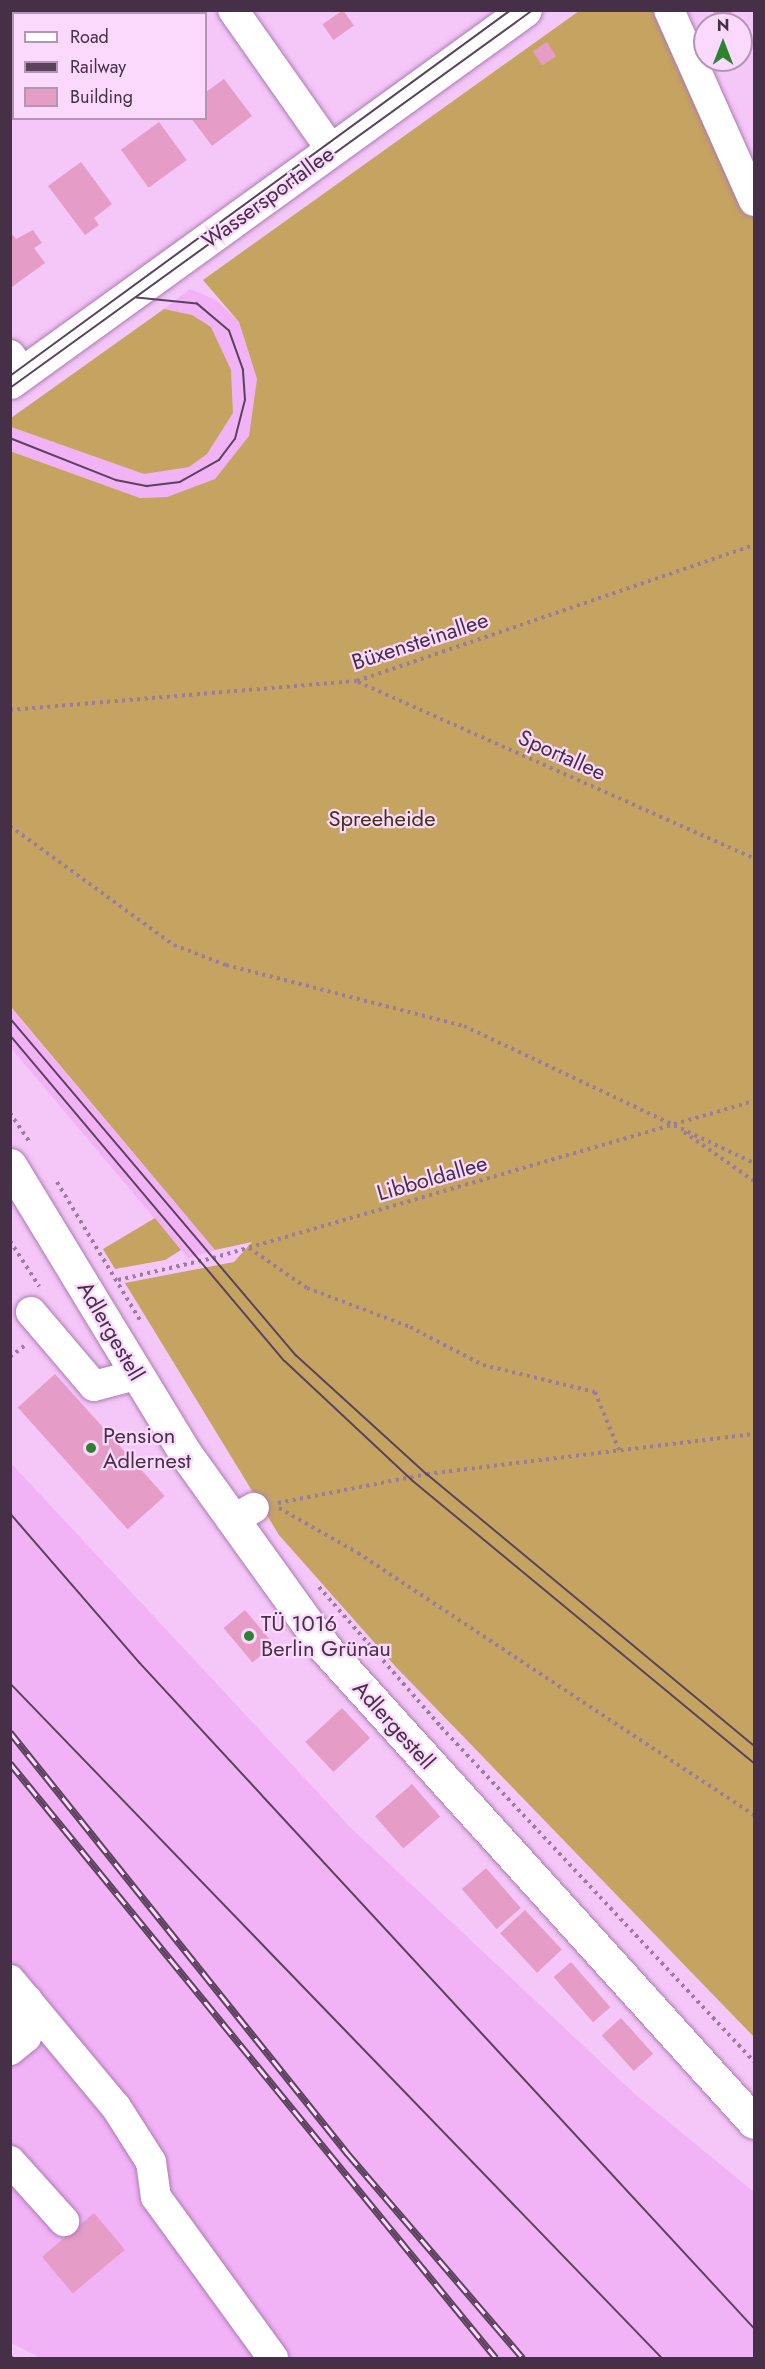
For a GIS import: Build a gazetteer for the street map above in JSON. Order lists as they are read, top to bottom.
{
  "streets": {
    "main road": ["Wassersportallee", "Adlergestell"],
    "path": ["Büxensteinallee", "Sportallee", "Libboldallee"]
  },
  "crossings": [
    ["Büxensteinallee", "Sportallee"]
  ],
  "parks": ["Spreeheide"],
  "places": ["Pension Adlernest", "TÜ 1016 Berlin Grünau"],
  "legend": ["Road", "Railway", "Building"],
  "north": "top"
}
